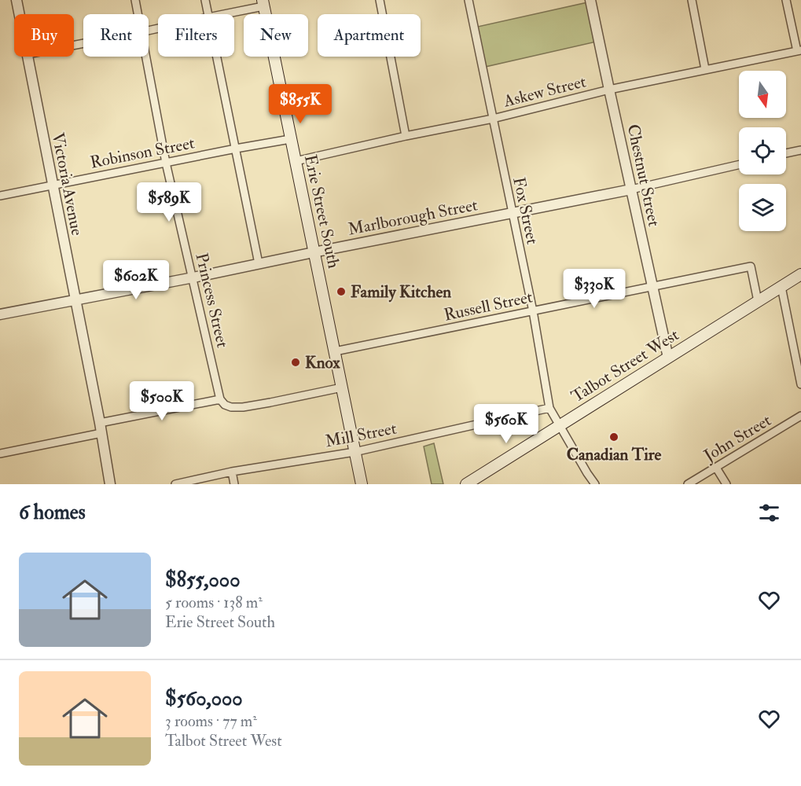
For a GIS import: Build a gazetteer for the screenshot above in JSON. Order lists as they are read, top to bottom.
{
  "streets": {
    "main road": ["Erie Street South", "Talbot Street West"],
    "street": [
      "Askew Street",
      "Robinson Street",
      "Chestnut Street",
      "Victoria Avenue",
      "Fox Street",
      "Marlborough Street",
      "Princess Street",
      "Russell Street",
      "Mill Street",
      "John Street"
    ]
  },
  "crossings": [
    ["Askew Street", "Chestnut Street"],
    ["Askew Street", "Fox Street"],
    ["Askew Street", "Erie Street South"],
    ["Robinson Street", "Victoria Avenue"],
    ["Robinson Street", "Erie Street South"],
    ["Robinson Street", "Princess Street"],
    ["Chestnut Street", "Marlborough Street"],
    ["Chestnut Street", "Russell Street"],
    ["Chestnut Street", "Talbot Street West"],
    ["Victoria Avenue", "Marlborough Street"],
    ["Fox Street", "Marlborough Street"],
    ["Fox Street", "Russell Street"],
    ["Fox Street", "Talbot Street West"],
    ["Fox Street", "Mill Street"],
    ["Erie Street South", "Marlborough Street"],
    ["Erie Street South", "Russell Street"],
    ["Erie Street South", "Mill Street"],
    ["Marlborough Street", "Princess Street"],
    ["Russell Street", "Talbot Street West"]
  ],
  "places": ["Family Kitchen", "Knox", "Canadian Tire"],
  "north": "bottom",
  "page": {
    "chip": [
      "Buy",
      "Rent",
      "Filters",
      "New",
      "Apartment"
    ],
    "price": [
      "$855K",
      "$589K",
      "$602K",
      "$330K",
      "$500K",
      "$560K"
    ],
    "heading": "6 homes",
    "list": [
      {
        "name": "$855,000",
        "note": "5 rooms · 138 m² · Erie Street South"
      },
      {
        "name": "$560,000",
        "note": "3 rooms · 77 m² · Talbot Street West"
      }
    ]
  }
}
